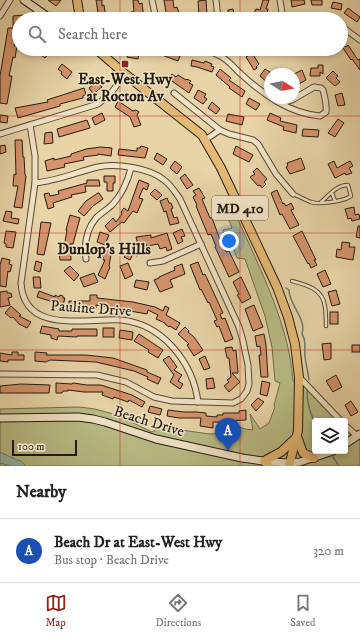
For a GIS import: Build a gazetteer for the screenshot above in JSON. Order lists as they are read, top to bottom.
{
  "streets": {
    "main road": ["MD 410"],
    "street": ["Pauline Drive", "Beach Drive"]
  },
  "crossings": [
    ["MD 410", "Beach Drive"]
  ],
  "districts": ["Dunlop's Hills"],
  "places": {
    "transit": ["East-West Hwy at Rocton Av"]
  },
  "scale_bar": "100 m",
  "north": "right",
  "page": {
    "search": "Search here",
    "pins": "A",
    "scale": "100 m",
    "heading": "Nearby",
    "list": [
      {
        "mark": "A",
        "name": "Beach Dr at East-West Hwy",
        "note": "Bus stop · Beach Drive",
        "value": "320 m"
      }
    ],
    "nav": ["Map", "Directions", "Saved"]
  }
}
